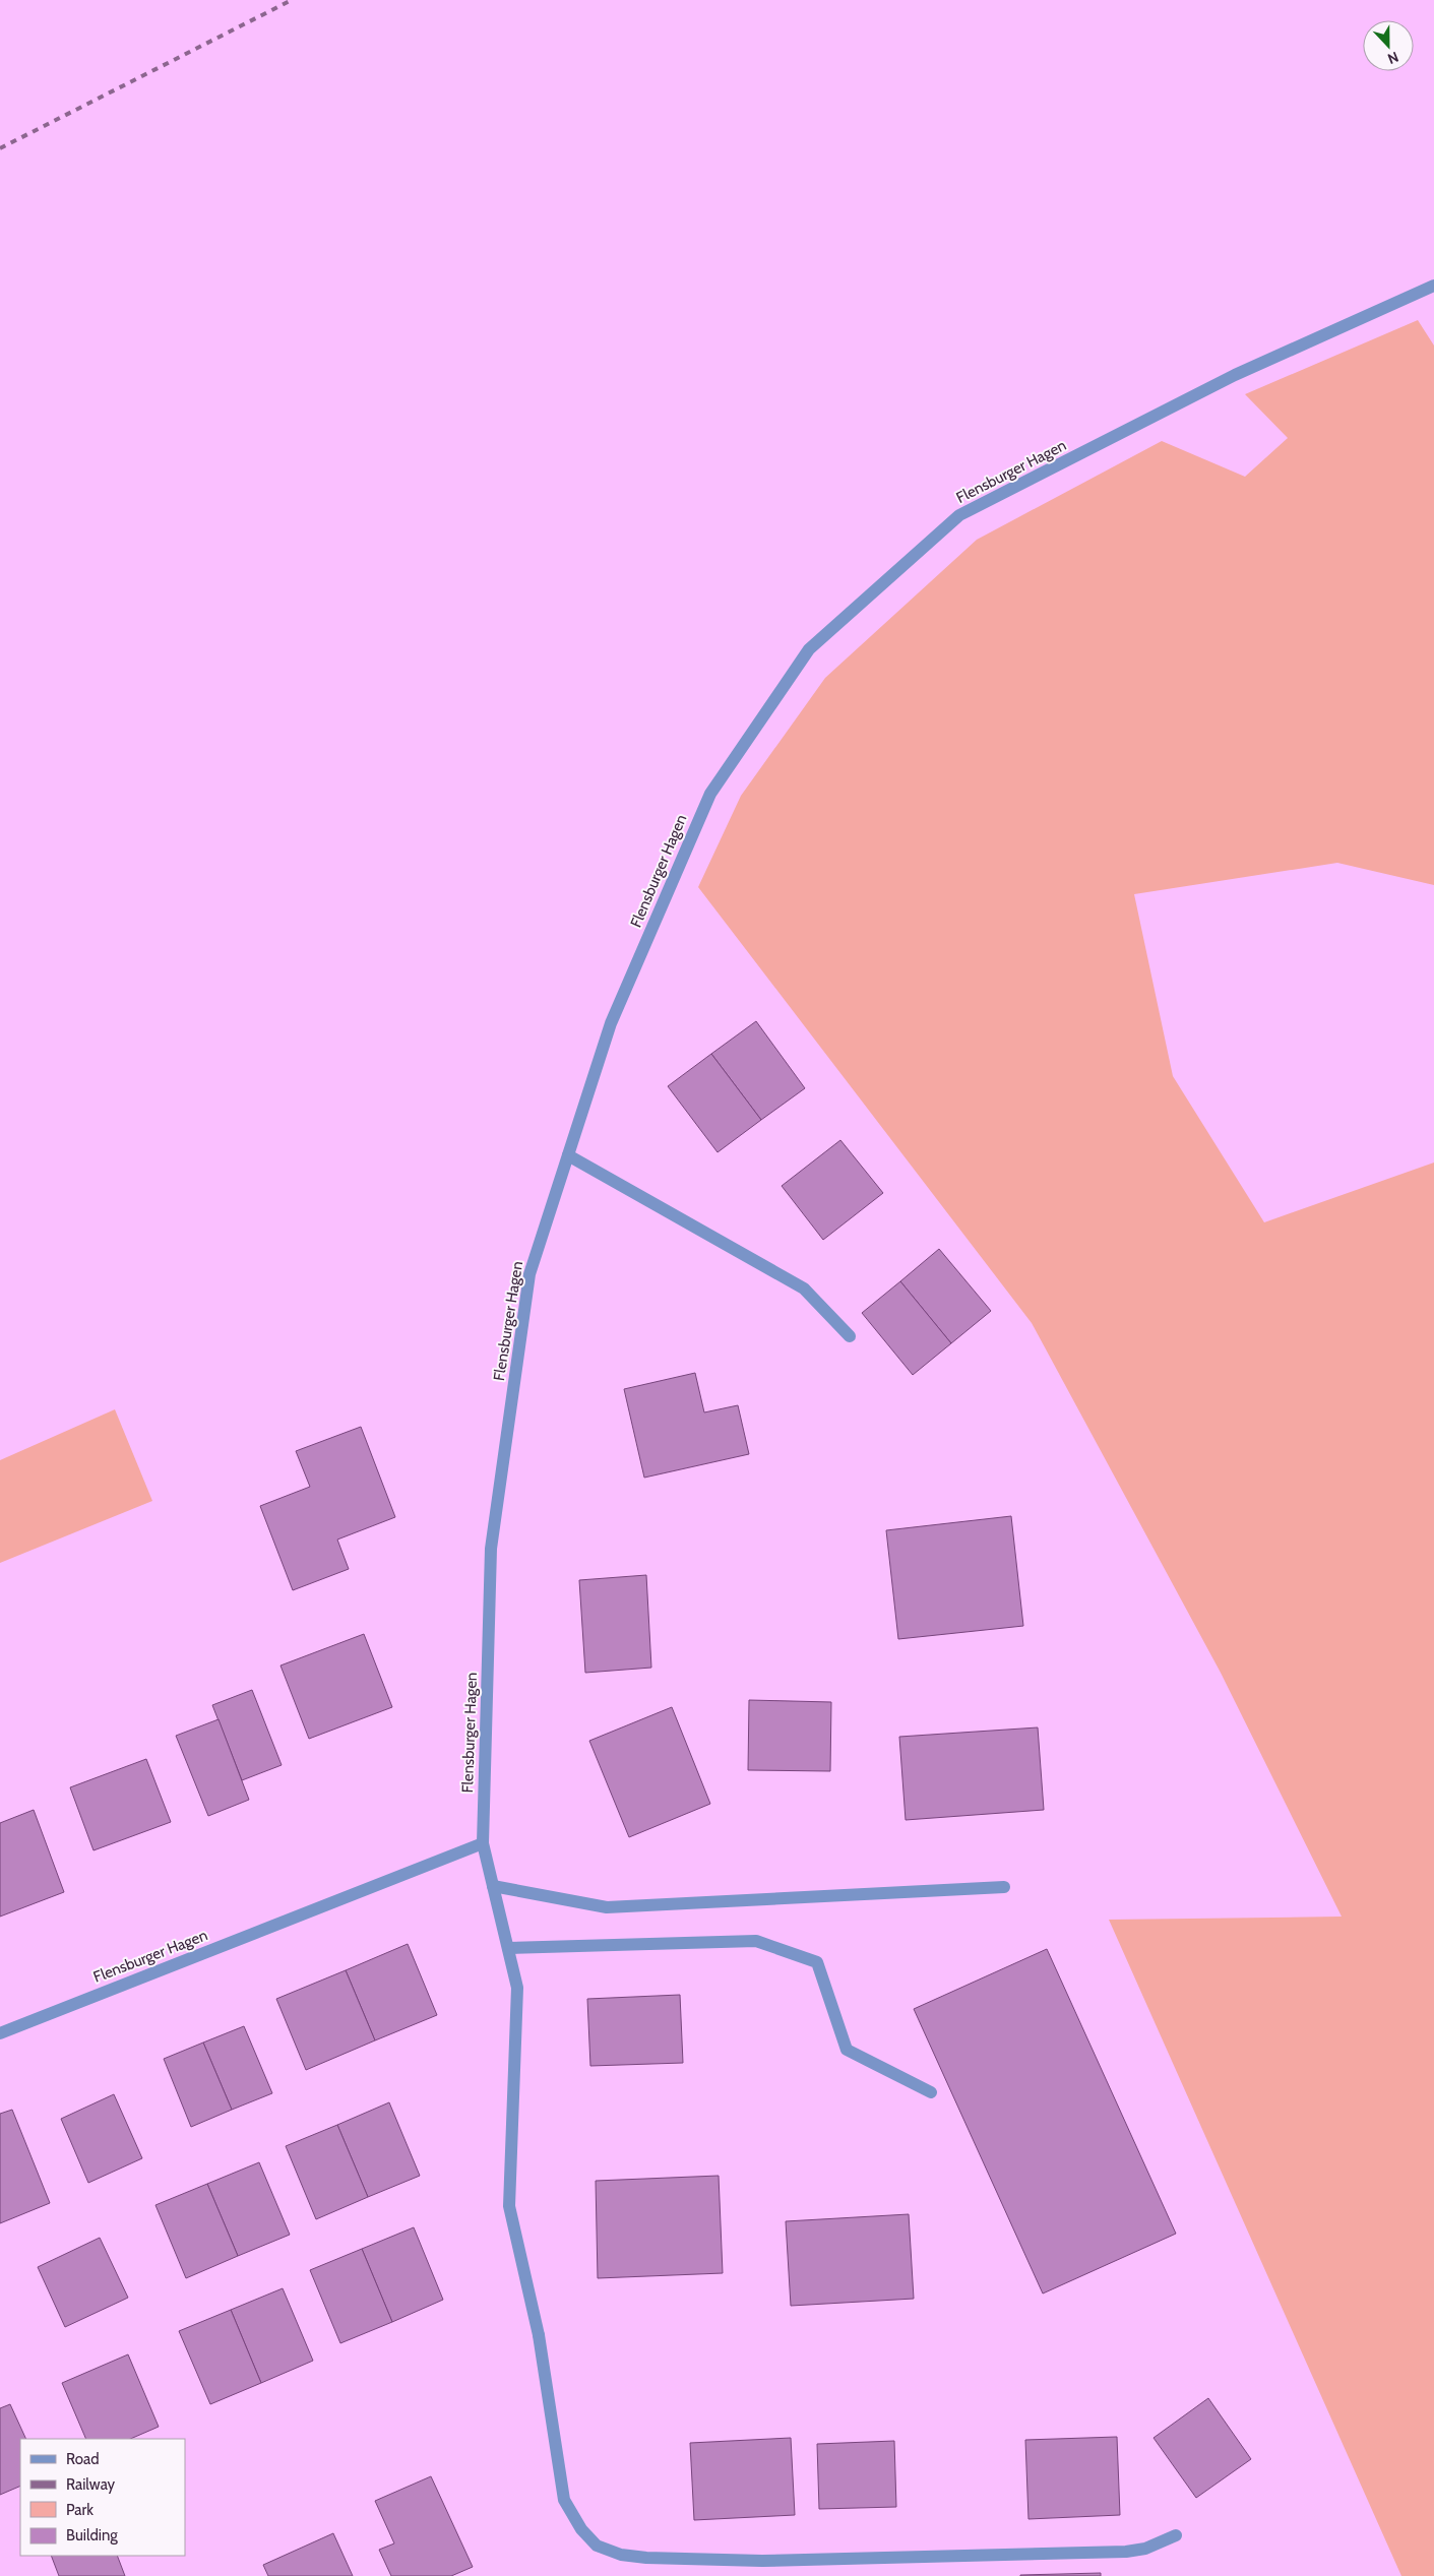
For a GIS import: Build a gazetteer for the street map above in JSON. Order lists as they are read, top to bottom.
{
  "streets": {
    "street": ["Flensburger Hagen"]
  },
  "legend": [
    "Road",
    "Railway",
    "Park",
    "Building"
  ],
  "north": "bottom"
}
